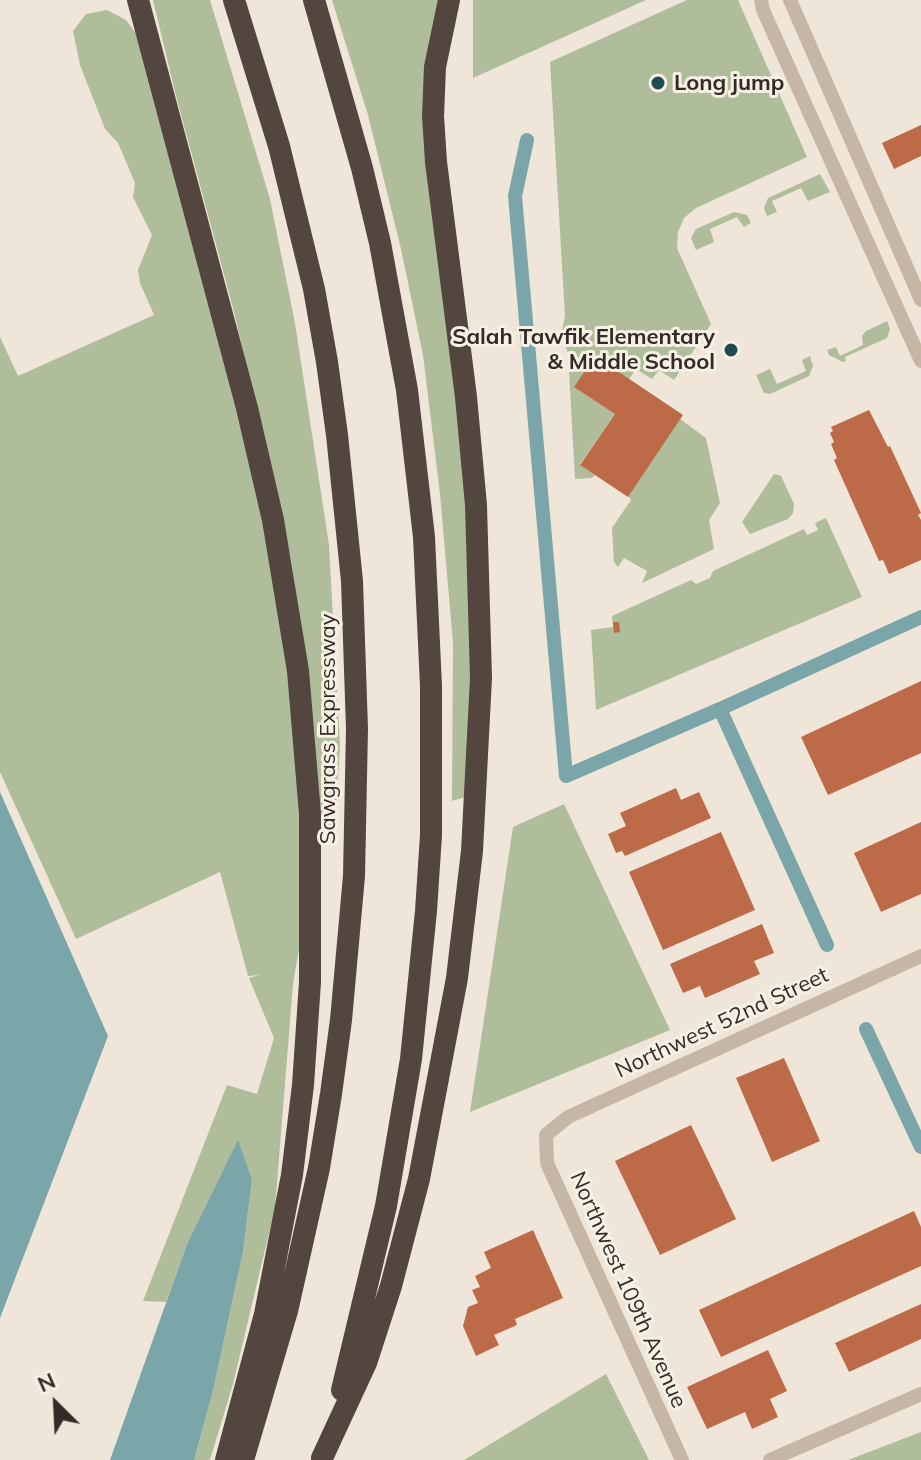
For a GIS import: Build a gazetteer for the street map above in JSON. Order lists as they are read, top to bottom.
{
  "streets": {
    "highway": ["Sawgrass Expressway"],
    "street": ["Northwest 52nd Street", "Northwest 109th Avenue"]
  },
  "crossings": [
    ["Northwest 52nd Street", "Northwest 109th Avenue"]
  ],
  "places": ["Long jump", "Salah Tawfik Elementary & Middle School"],
  "north": "top left"
}
